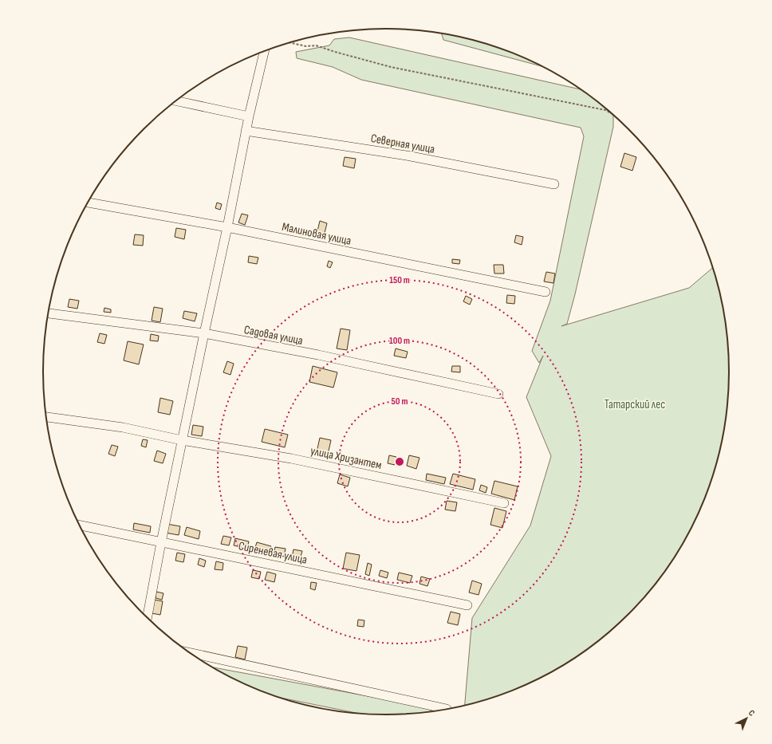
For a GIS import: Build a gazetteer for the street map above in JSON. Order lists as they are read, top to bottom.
{
  "streets": {
    "street": [
      "Северная улица",
      "Малиновая улица",
      "Садовая улица",
      "улица Хризантем",
      "Сиреневая улица"
    ]
  },
  "parks": ["Татарский лес"],
  "north": "top right",
  "rings": ["150 m", "100 m", "50 m"]
}
